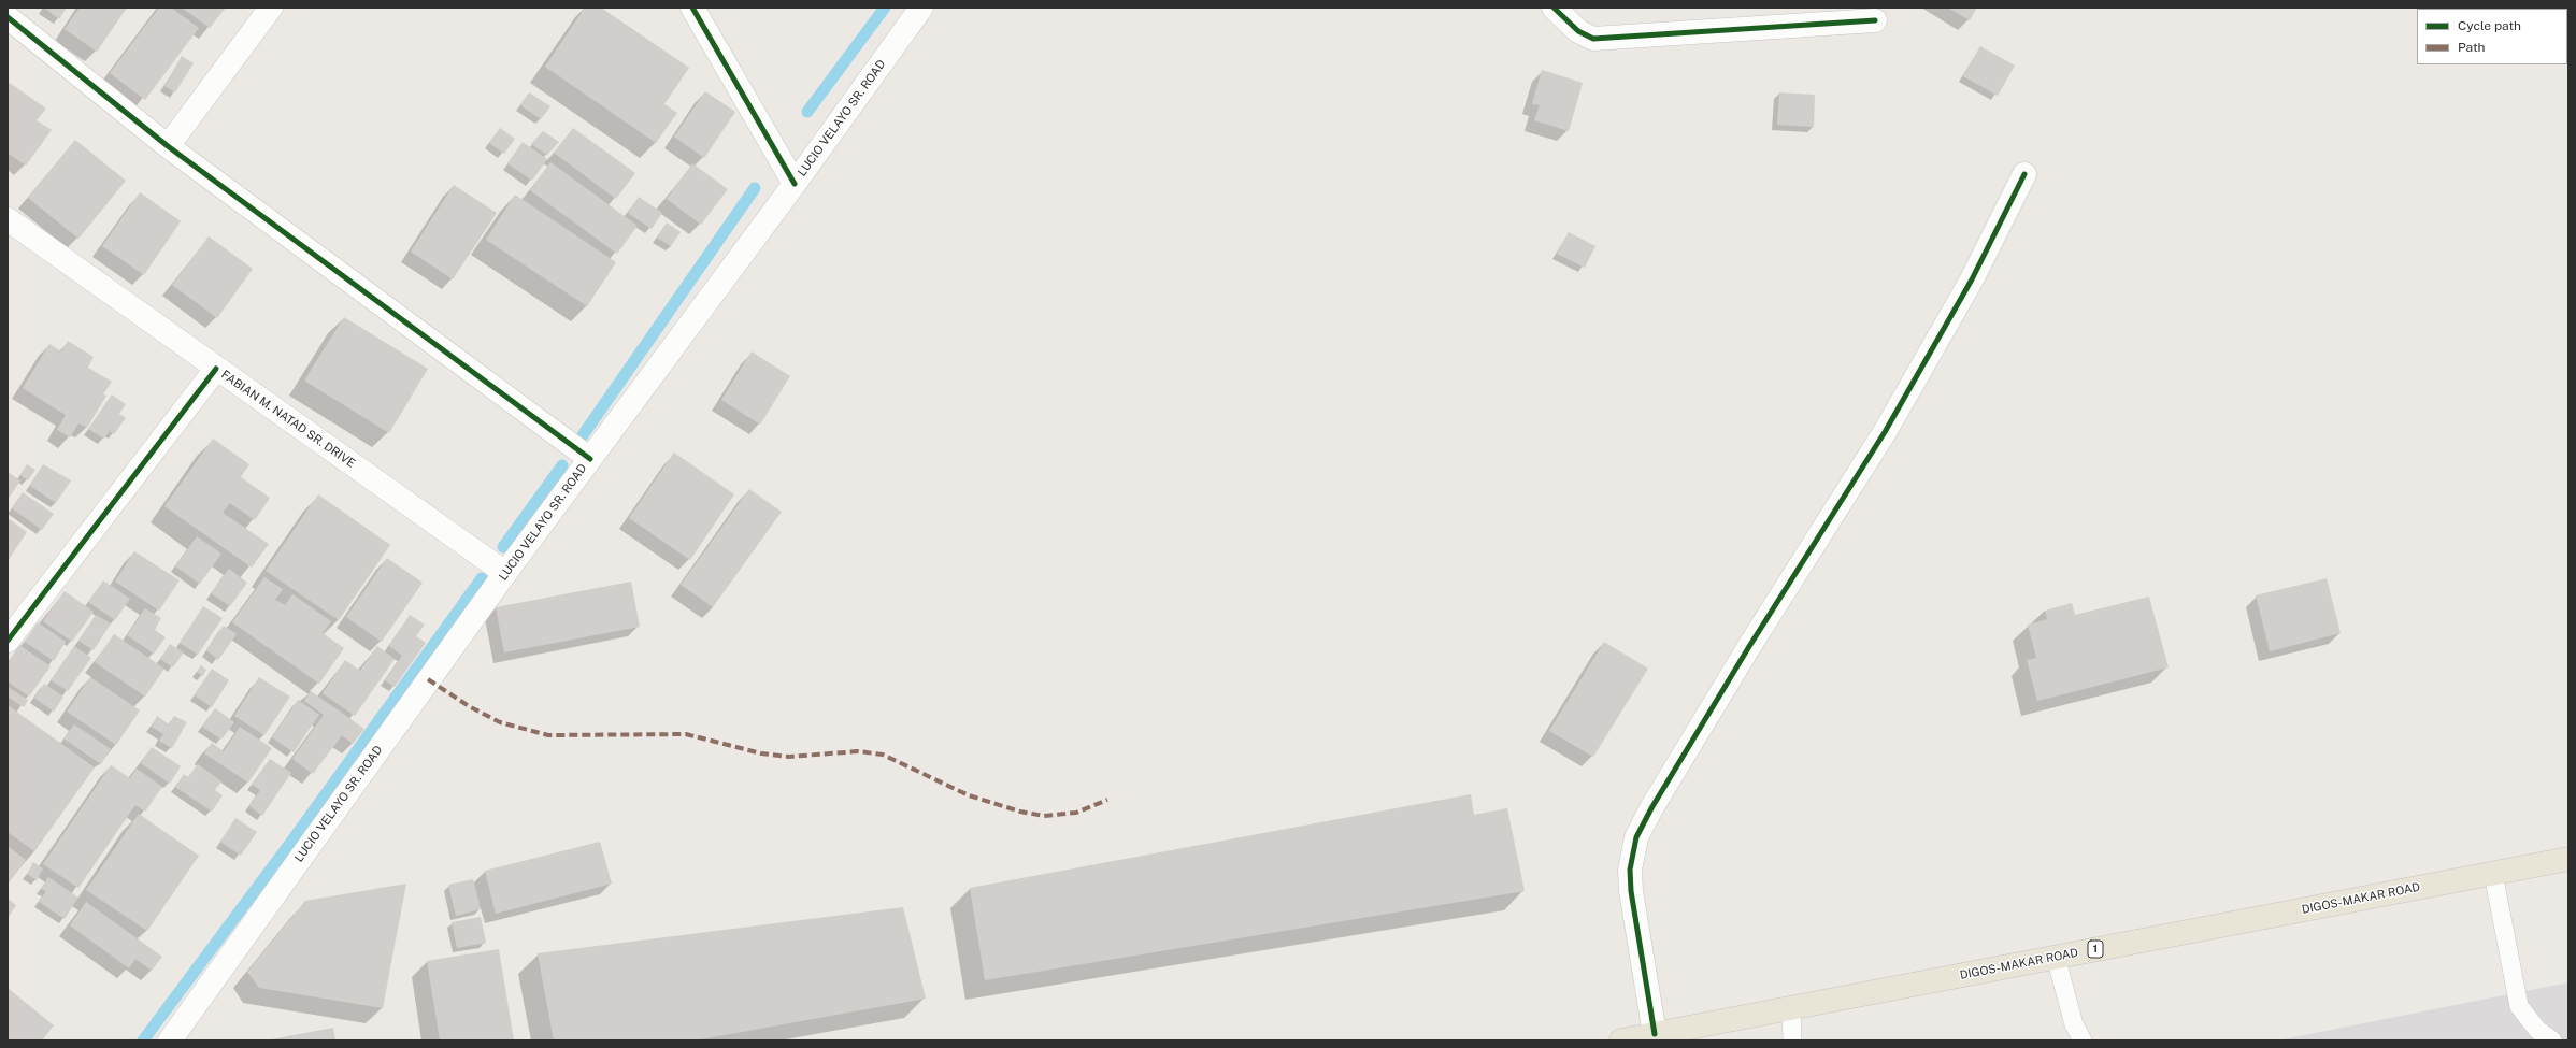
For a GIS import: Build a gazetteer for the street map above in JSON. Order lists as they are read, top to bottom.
{
  "streets": {
    "main road": ["DIGOS-MAKAR ROAD", "1"],
    "street": ["LUCIO VELAYO SR. ROAD", "FABIAN M. NATAD SR. DRIVE"]
  },
  "crossings": [
    ["LUCIO VELAYO SR. ROAD", "FABIAN M. NATAD SR. DRIVE"]
  ],
  "legend": ["Cycle path", "Path"]
}
